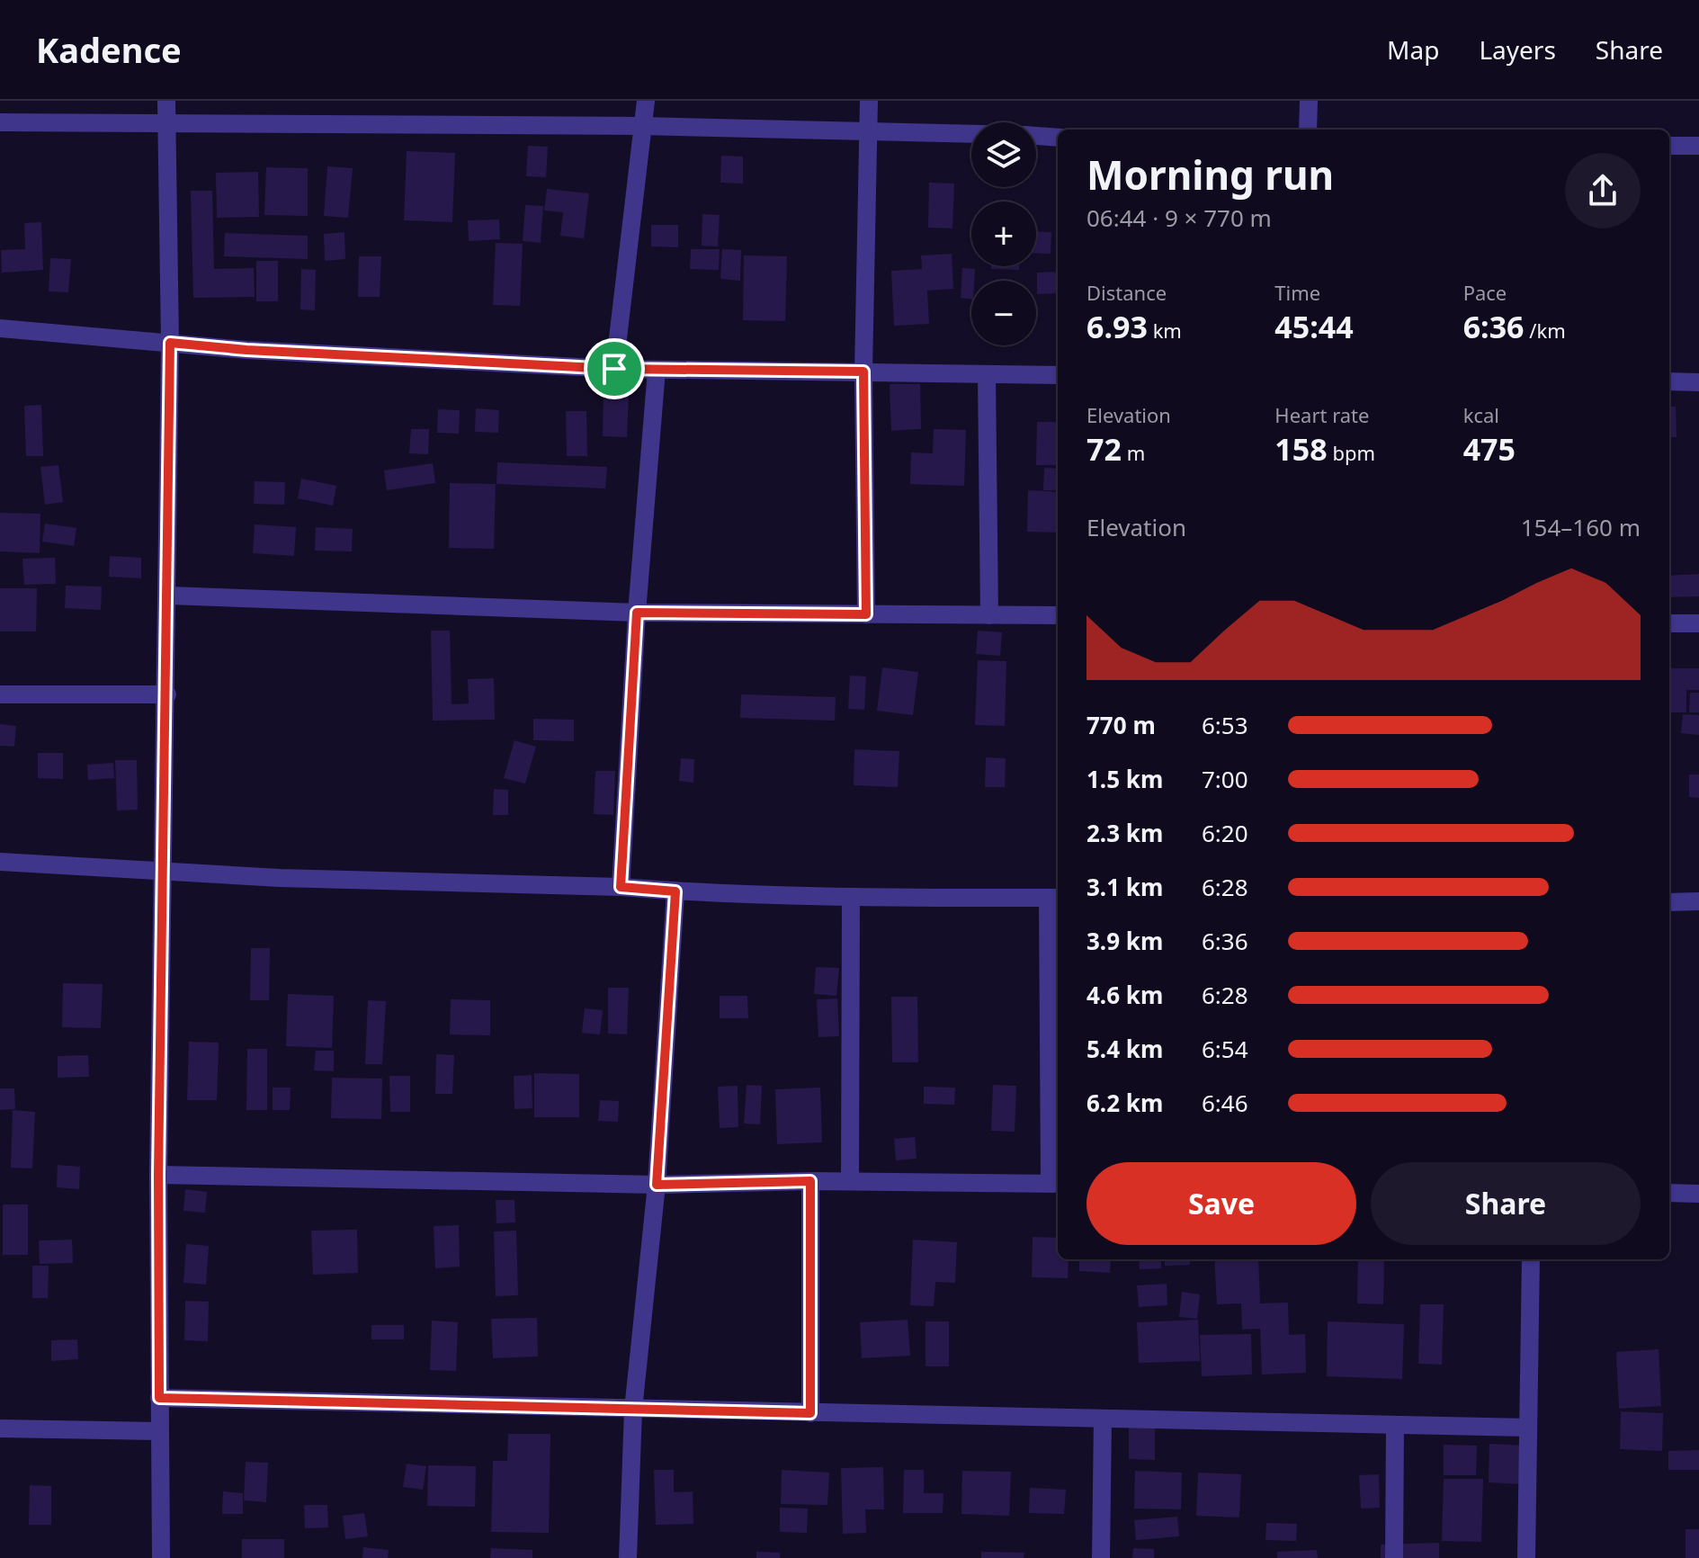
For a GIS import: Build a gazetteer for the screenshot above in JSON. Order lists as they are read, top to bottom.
{
  "page": {
    "header": "Kadence",
    "nav": ["Map", "Layers", "Share"],
    "map_buttons": ["+", "−"],
    "heading": ["Morning run", "06:44 · 9 × 770 m"],
    "stats": [
      ["Distance", "6.93 km"],
      ["Time", "45:44"],
      ["Pace", "6:36 /km"],
      ["Elevation", "72 m"],
      ["Heart rate", "158 bpm"],
      ["kcal", "475"]
    ],
    "chart": ["Elevation", "154–160 m"],
    "list": [
      {
        "name": "770 m",
        "note": "6:53"
      },
      {
        "name": "1.5 km",
        "note": "7:00"
      },
      {
        "name": "2.3 km",
        "note": "6:20"
      },
      {
        "name": "3.1 km",
        "note": "6:28"
      },
      {
        "name": "3.9 km",
        "note": "6:36"
      },
      {
        "name": "4.6 km",
        "note": "6:28"
      },
      {
        "name": "5.4 km",
        "note": "6:54"
      },
      {
        "name": "6.2 km",
        "note": "6:46"
      }
    ],
    "buttons": ["Save", "Share"]
  }
}
